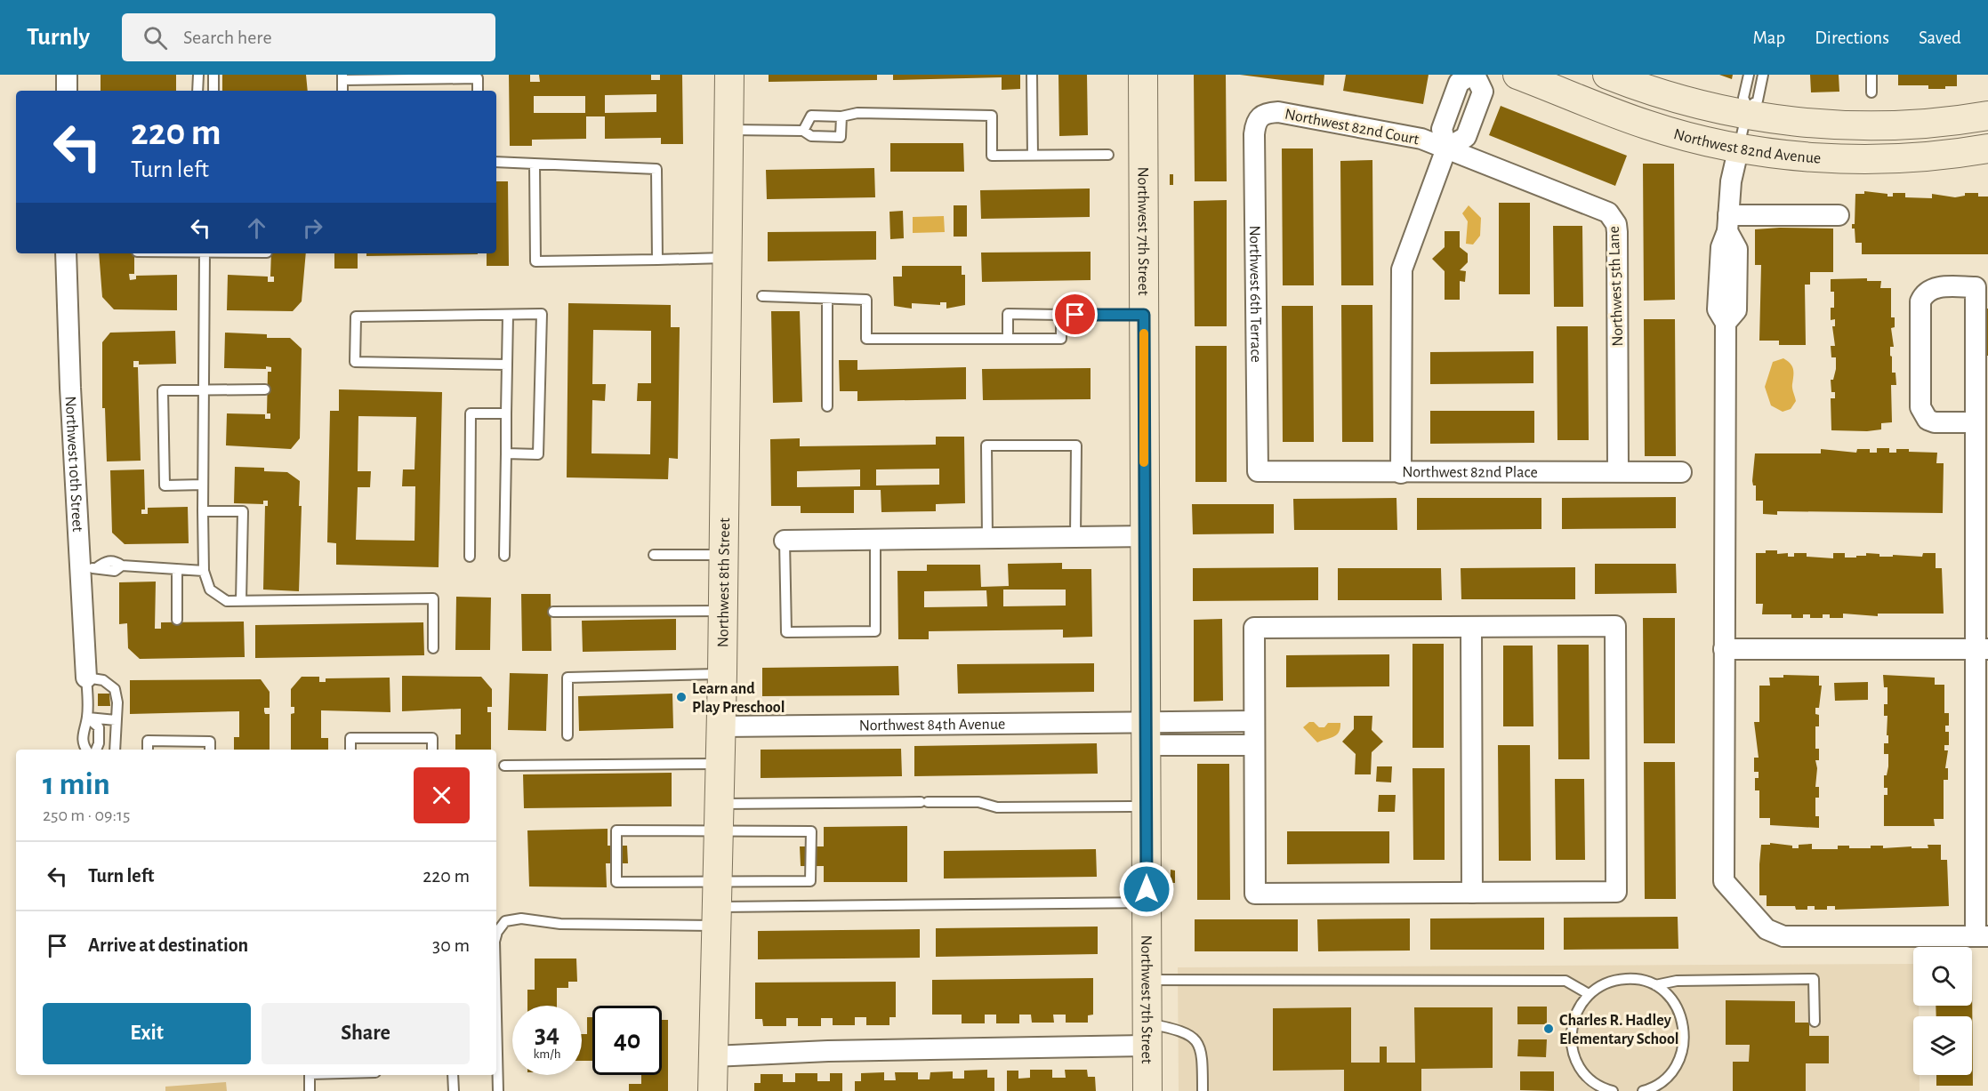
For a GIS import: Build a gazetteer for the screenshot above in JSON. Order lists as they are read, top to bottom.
{
  "streets": {
    "street": [
      "Northwest 82nd Court",
      "Northwest 82nd Avenue",
      "Northwest 7th Street",
      "Northwest 5th Lane",
      "Northwest 6th Terrace",
      "Northwest 10th Street",
      "Northwest 82nd Place",
      "Northwest 8th Street",
      "Northwest 84th Avenue"
    ]
  },
  "crossings": [
    ["Northwest 82nd Court", "Northwest 5th Lane"],
    ["Northwest 82nd Court", "Northwest 6th Terrace"],
    ["Northwest 7th Street", "Northwest 84th Avenue"],
    ["Northwest 5th Lane", "Northwest 82nd Place"],
    ["Northwest 6th Terrace", "Northwest 82nd Place"],
    ["Northwest 8th Street", "Northwest 84th Avenue"]
  ],
  "places": ["Learn and Play Preschool", "Charles R. Hadley Elementary School"],
  "page": {
    "header": "Turnly",
    "search": "Search here",
    "nav": ["Map", "Directions", "Saved"],
    "turn": ["220 m", "Turn left"],
    "heading": ["1 min", "250 m · 09:15"],
    "list": [
      {
        "name": "Turn left",
        "value": "220 m"
      },
      {
        "name": "Arrive at destination",
        "value": "30 m"
      }
    ],
    "buttons": ["Exit", "Share"],
    "speed": "34 km/h",
    "limit": "40"
  }
}
